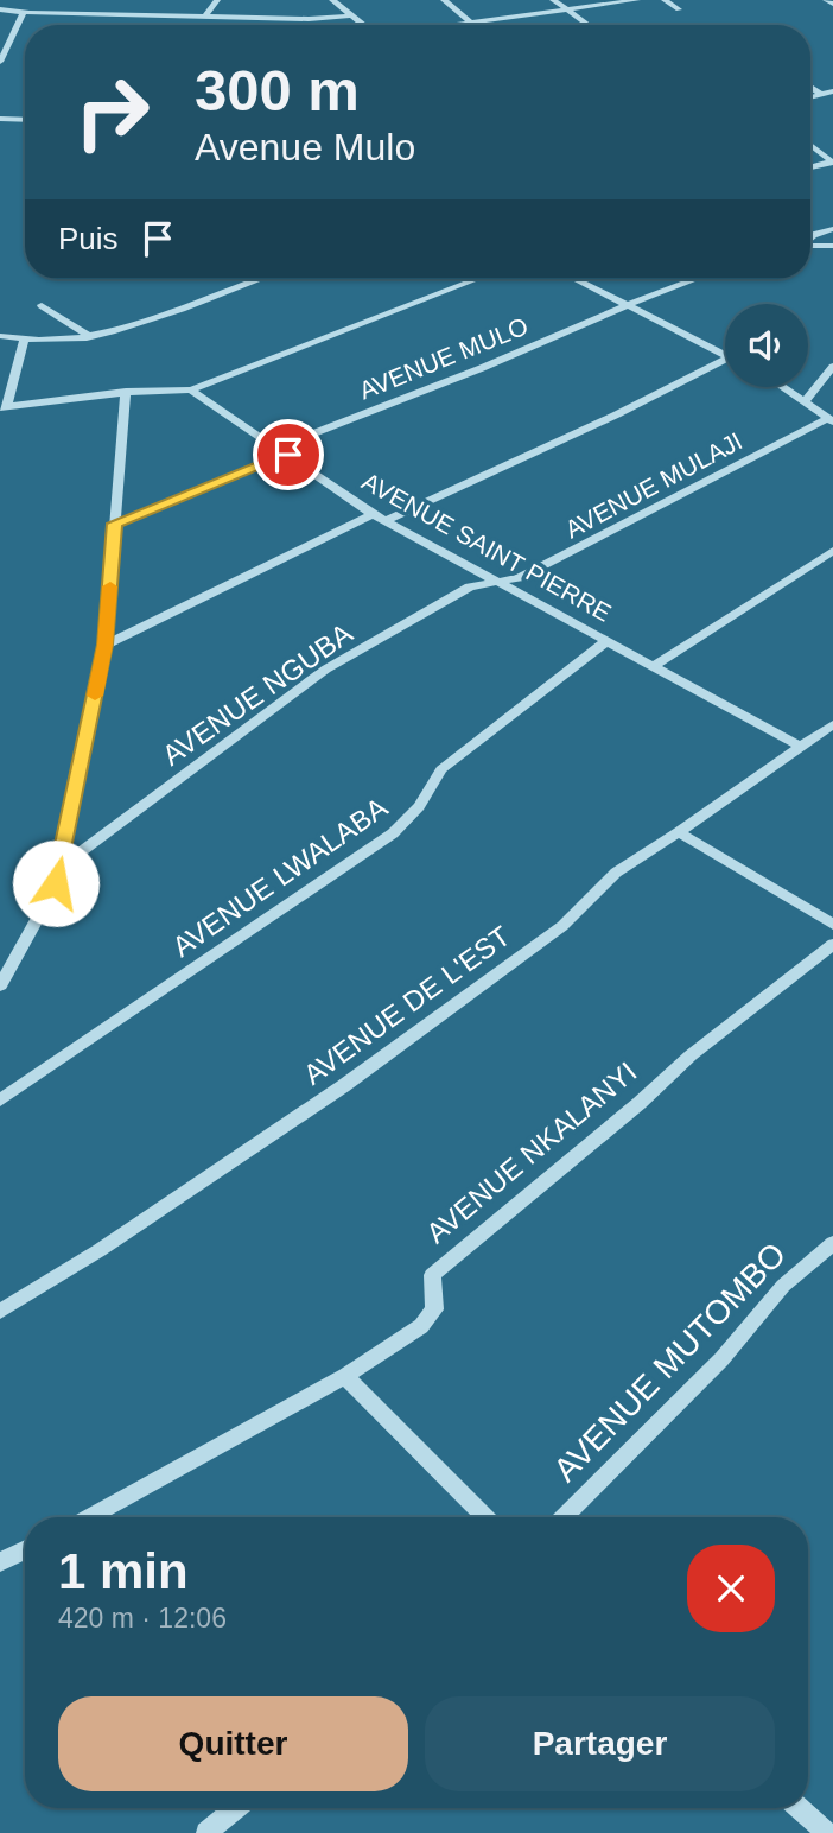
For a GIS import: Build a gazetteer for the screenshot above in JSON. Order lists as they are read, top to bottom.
{
  "streets": {
    "street": [
      "AVENUE MULO",
      "AVENUE MULAJI",
      "AVENUE SAINT PIERRE",
      "AVENUE NGUBA",
      "AVENUE LWALABA",
      "AVENUE DE L'EST",
      "AVENUE NKALANYI",
      "AVENUE MUTOMBO"
    ]
  },
  "crossings": [
    ["AVENUE MULO", "AVENUE SAINT PIERRE"],
    ["AVENUE MULAJI", "AVENUE SAINT PIERRE"],
    ["AVENUE MULAJI", "AVENUE NGUBA"],
    ["AVENUE SAINT PIERRE", "AVENUE NGUBA"],
    ["AVENUE SAINT PIERRE", "AVENUE LWALABA"],
    ["AVENUE SAINT PIERRE", "AVENUE DE L'EST"]
  ],
  "page": {
    "turn": ["300 m", "Avenue Mulo"],
    "then": "Puis",
    "heading": ["1 min", "420 m · 12:06"],
    "buttons": ["Quitter", "Partager"]
  }
}
